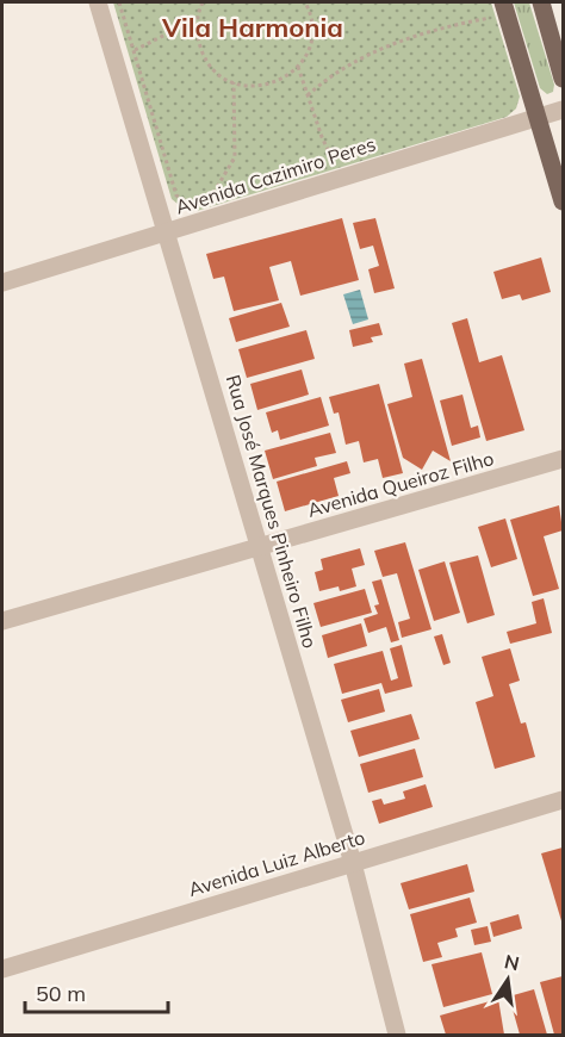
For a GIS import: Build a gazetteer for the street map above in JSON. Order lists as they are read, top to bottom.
{
  "streets": {
    "street": [
      "Avenida Cazimiro Peres",
      "Avenida Queiroz Filho",
      "Rua José Marques Pinheiro Filho",
      "Avenida Luiz Alberto"
    ]
  },
  "crossings": [
    ["Avenida Cazimiro Peres", "Rua José Marques Pinheiro Filho"],
    ["Avenida Queiroz Filho", "Rua José Marques Pinheiro Filho"],
    ["Rua José Marques Pinheiro Filho", "Avenida Luiz Alberto"]
  ],
  "districts": ["Vila Harmonia"],
  "scale_bar": "50 m",
  "north": "top"
}
